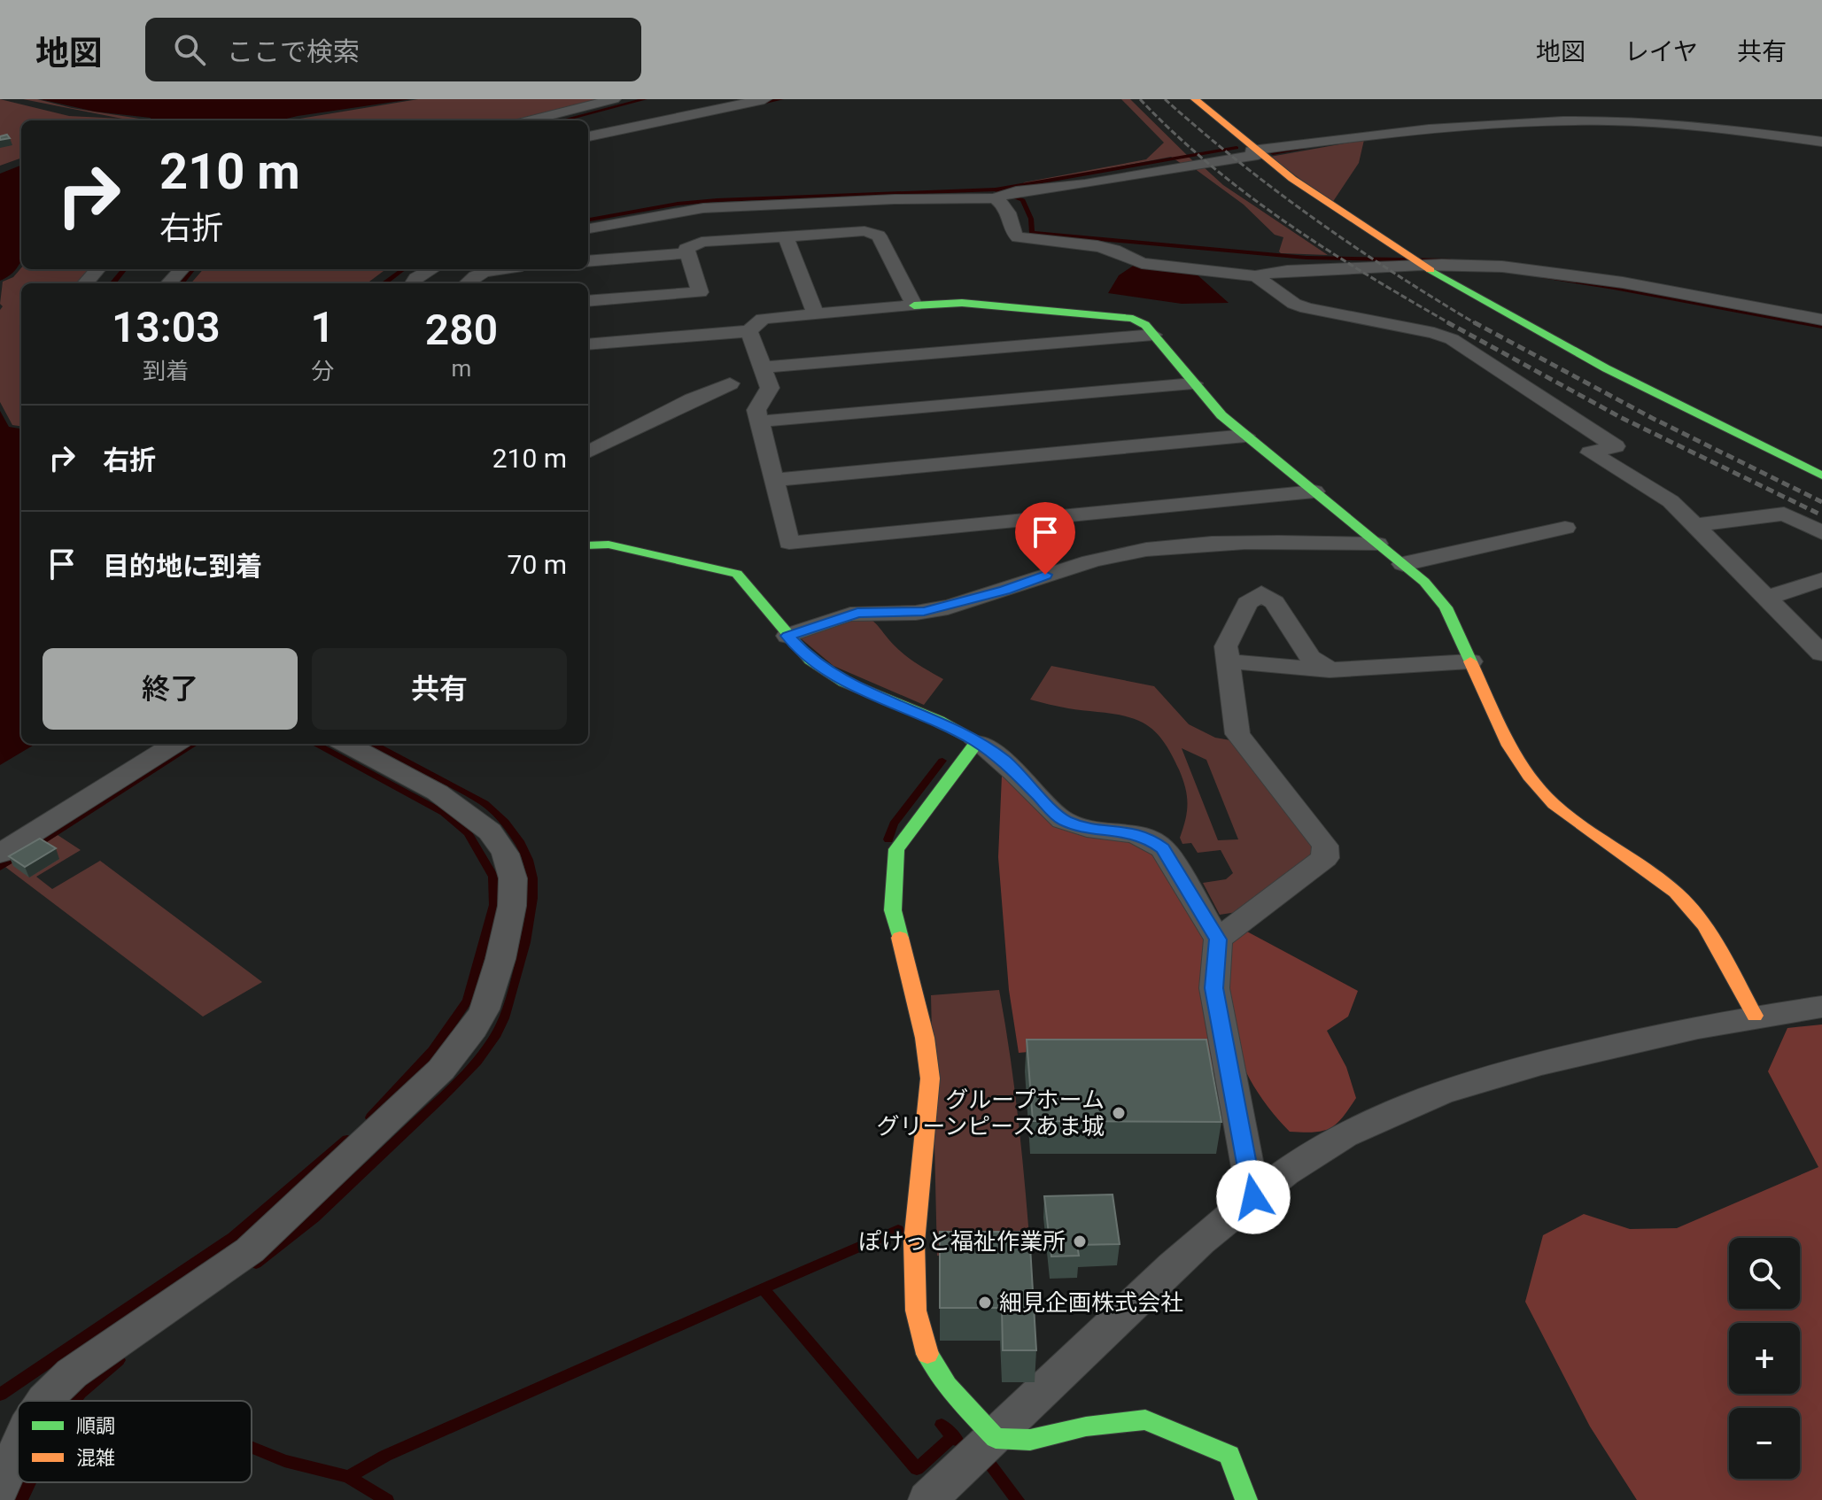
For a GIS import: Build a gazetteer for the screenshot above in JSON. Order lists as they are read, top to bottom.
{
  "places": ["グループホーム グリーンピースあま城", "ぽけっと福祉作業所", "細見企画株式会社"],
  "legend": ["順調", "混雑"],
  "page": {
    "header": "地図",
    "search": "ここで検索",
    "nav": ["地図", "レイヤ", "共有"],
    "turn": ["210 m", "右折"],
    "eta": [
      "13:03",
      "到着",
      "1",
      "分",
      "280",
      "m"
    ],
    "list": [
      {
        "name": "右折",
        "value": "210 m"
      },
      {
        "name": "目的地に到着",
        "value": "70 m"
      }
    ],
    "buttons": ["終了", "共有"],
    "map_buttons": ["+", "−"]
  }
}
